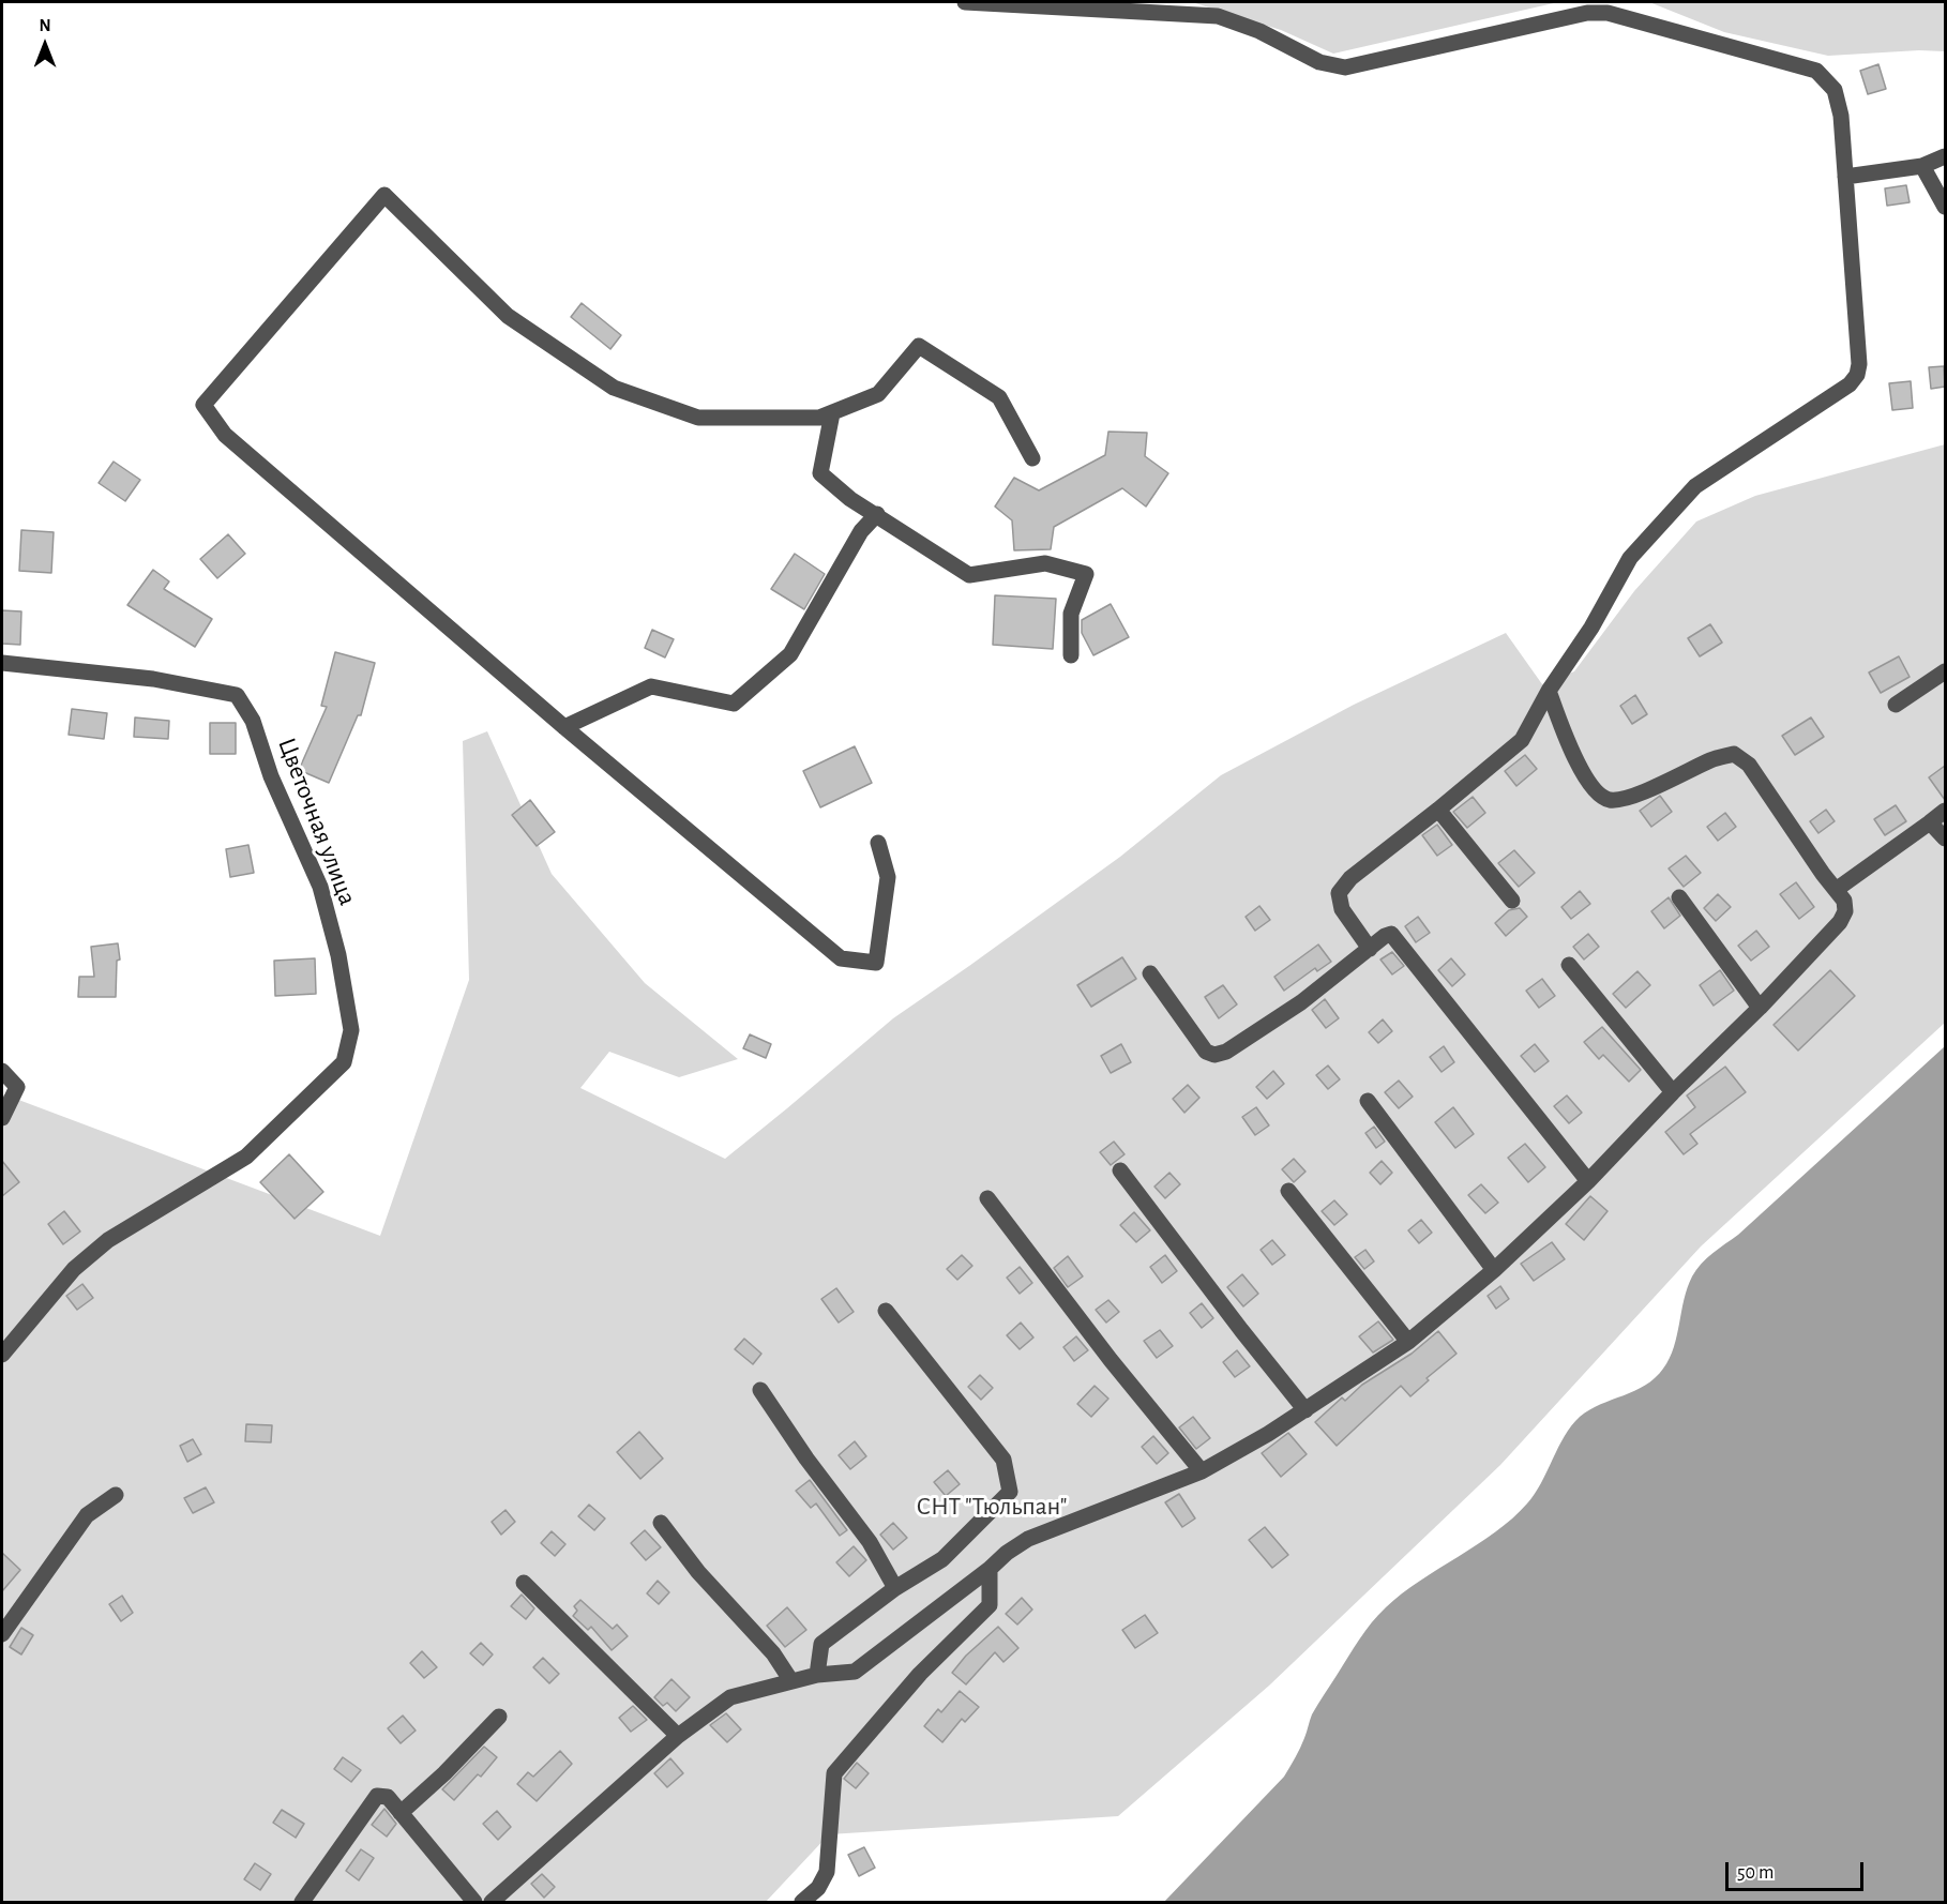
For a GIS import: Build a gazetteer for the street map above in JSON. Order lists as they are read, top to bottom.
{
  "streets": {
    "street": ["Цветочная улица"]
  },
  "parks": ["СНТ \"Тюльпан\""],
  "scale_bar": "50 m",
  "north": "top"
}
